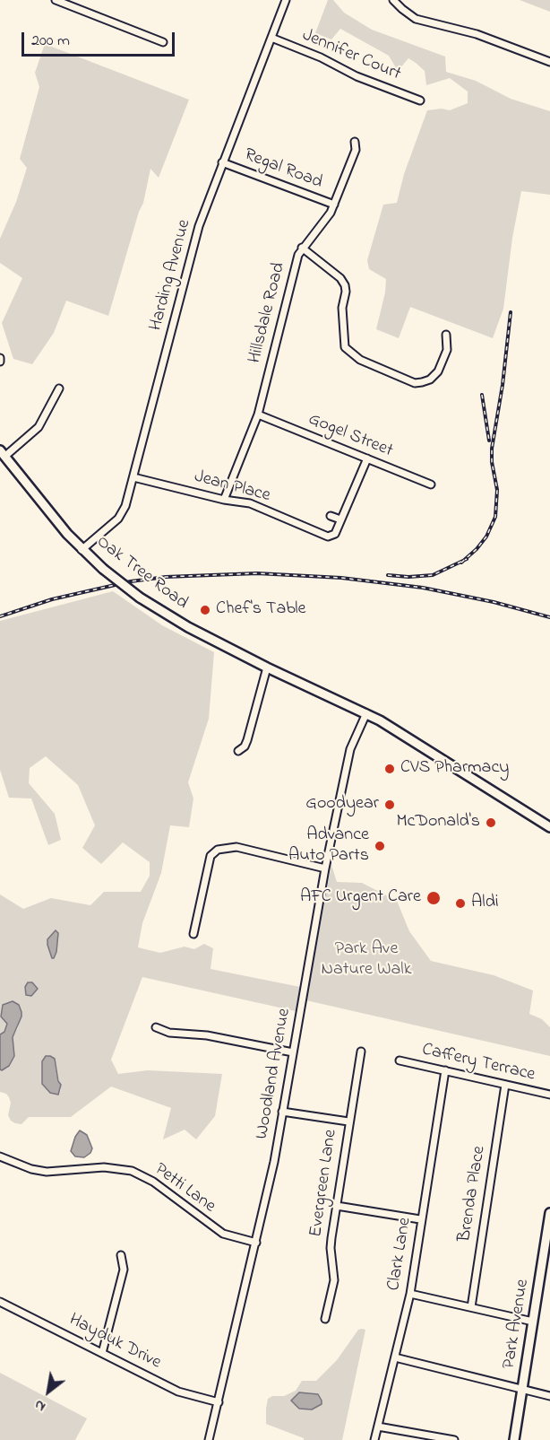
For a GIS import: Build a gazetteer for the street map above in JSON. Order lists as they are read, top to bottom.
{
  "streets": {
    "main road": ["Oak Tree Road", "Park Avenue"],
    "street": [
      "Jennifer Court",
      "Regal Road",
      "Harding Avenue",
      "Hillsdale Road",
      "Gogel Street",
      "Jean Place",
      "Caffery Terrace",
      "Woodland Avenue",
      "Evergreen Lane",
      "Petti Lane",
      "Brenda Place",
      "Clark Lane",
      "Hayduk Drive"
    ]
  },
  "crossings": [
    ["Jennifer Court", "Harding Avenue"],
    ["Regal Road", "Harding Avenue"],
    ["Regal Road", "Hillsdale Road"],
    ["Harding Avenue", "Jean Place"],
    ["Harding Avenue", "Oak Tree Road"],
    ["Hillsdale Road", "Gogel Street"],
    ["Hillsdale Road", "Jean Place"],
    ["Oak Tree Road", "Woodland Avenue"],
    ["Caffery Terrace", "Brenda Place"],
    ["Caffery Terrace", "Clark Lane"],
    ["Woodland Avenue", "Petti Lane"],
    ["Woodland Avenue", "Hayduk Drive"]
  ],
  "parks": ["Park Ave Nature Walk"],
  "places": [
    "Chef's Table",
    "CVS Pharmacy",
    "Goodyear",
    "McDonald's",
    "Advance Auto Parts",
    "AFC Urgent Care",
    "Aldi"
  ],
  "scale_bar": "200 m",
  "north": "bottom left"
}
